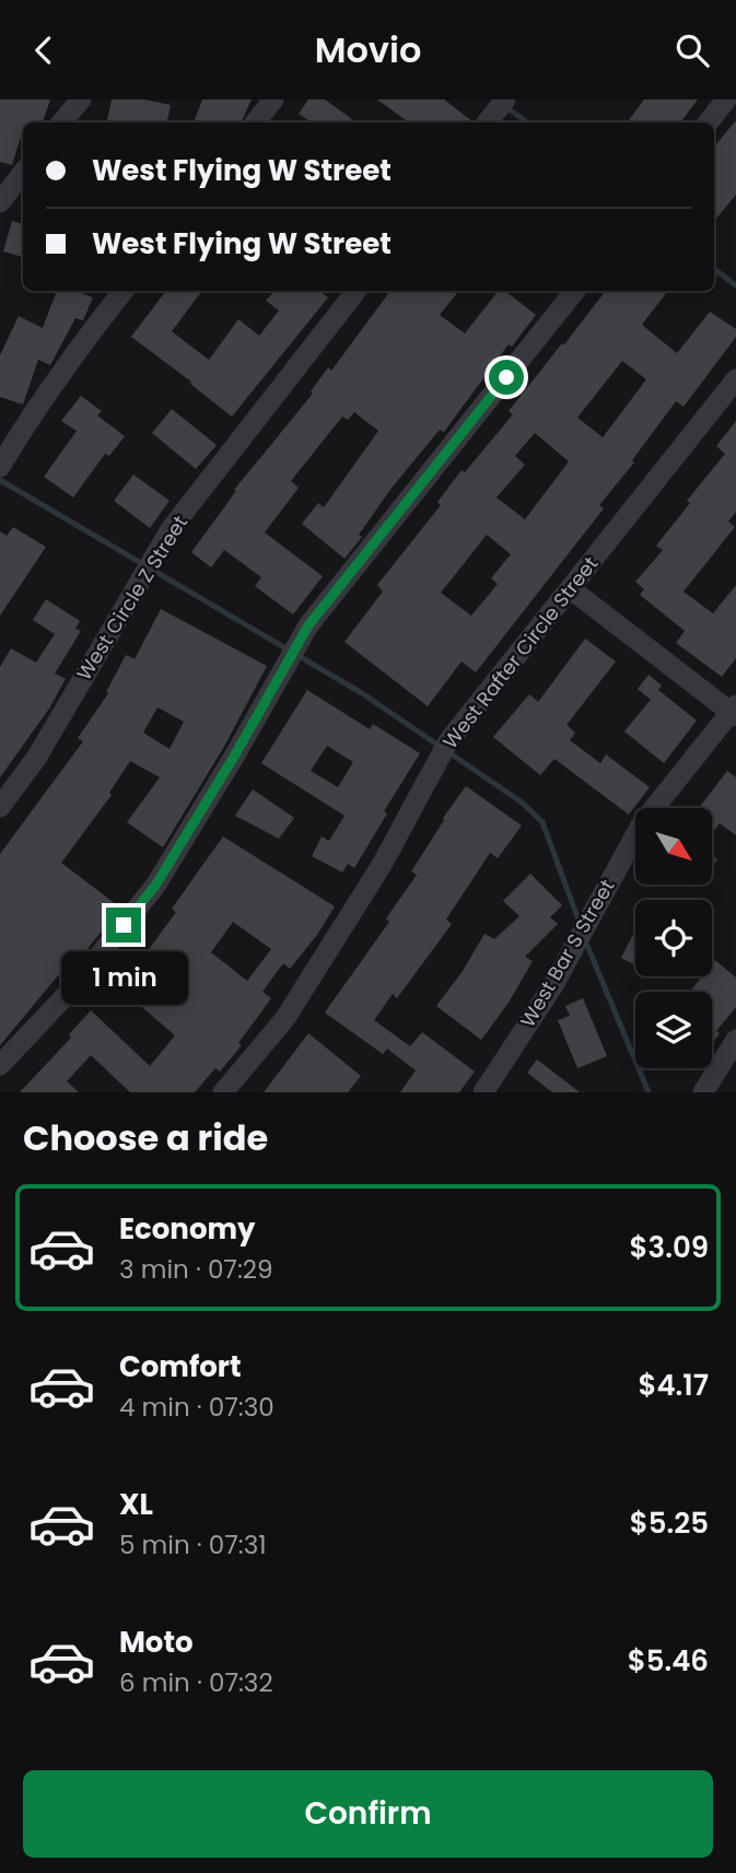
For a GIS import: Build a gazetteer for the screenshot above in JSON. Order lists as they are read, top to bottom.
{
  "streets": {
    "street": ["West Circle Z Street", "West Rafter Circle Street", "West Bar S Street"]
  },
  "north": "bottom right",
  "page": {
    "header": "Movio",
    "banner": ["West Flying W Street", "West Flying W Street"],
    "bubble": "1 min",
    "heading": "Choose a ride",
    "list": [
      {
        "name": "Economy",
        "note": "3 min · 07:29",
        "value": "$3.09"
      },
      {
        "name": "Comfort",
        "note": "4 min · 07:30",
        "value": "$4.17"
      },
      {
        "name": "XL",
        "note": "5 min · 07:31",
        "value": "$5.25"
      },
      {
        "name": "Moto",
        "note": "6 min · 07:32",
        "value": "$5.46"
      }
    ],
    "buttons": "Confirm"
  }
}
